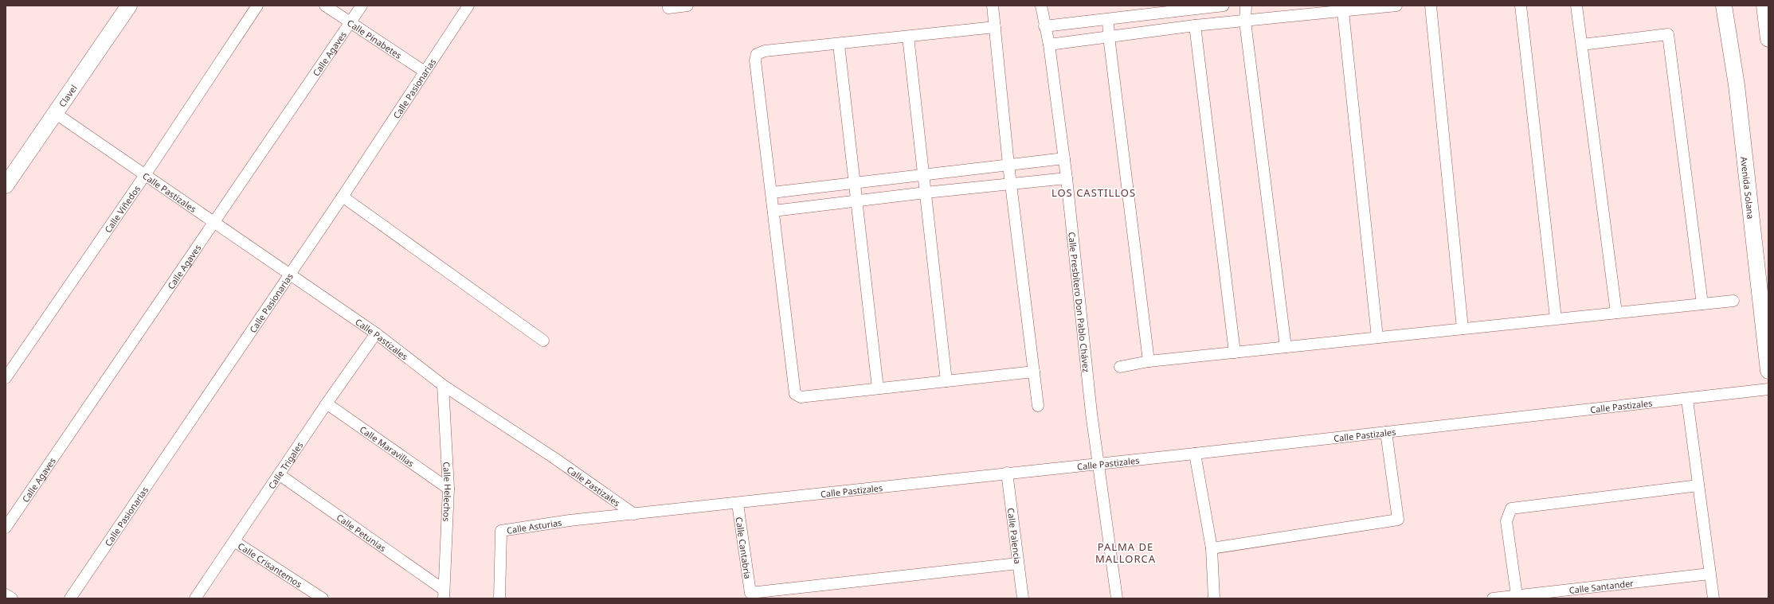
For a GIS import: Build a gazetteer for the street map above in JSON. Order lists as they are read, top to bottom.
{
  "streets": {
    "street": [
      "Calle Pinabetes",
      "Calle Agaves",
      "Calle Pasionarias",
      "Clavel",
      "Avenida Solana",
      "Calle Pastizales",
      "Calle Viñedos",
      "Calle Presbítero Don Pablo Chávez",
      "Calle Maravillas",
      "Calle Trigales",
      "Calle Helechos",
      "Calle Asturias",
      "Calle Petunias",
      "Calle Palencia",
      "Calle Cantabria",
      "Calle Crisantemos",
      "Calle Santander"
    ]
  },
  "crossings": [
    ["Calle Pinabetes", "Calle Agaves"],
    ["Calle Pinabetes", "Calle Pasionarias"],
    ["Calle Agaves", "Calle Pastizales"],
    ["Calle Pasionarias", "Calle Pastizales"],
    ["Clavel", "Calle Pastizales"],
    ["Calle Pastizales", "Calle Viñedos"],
    ["Calle Pastizales", "Calle Presbítero Don Pablo Chávez"],
    ["Calle Pastizales", "Calle Trigales"],
    ["Calle Pastizales", "Calle Helechos"],
    ["Calle Pastizales", "Calle Asturias"],
    ["Calle Pastizales", "Calle Palencia"],
    ["Calle Pastizales", "Calle Cantabria"],
    ["Calle Maravillas", "Calle Trigales"],
    ["Calle Maravillas", "Calle Helechos"],
    ["Calle Trigales", "Calle Petunias"],
    ["Calle Trigales", "Calle Crisantemos"],
    ["Calle Helechos", "Calle Petunias"],
    ["Calle Palencia", "Calle Cantabria"]
  ],
  "districts": ["LOS CASTILLOS", "PALMA DE MALLORCA"]
}
